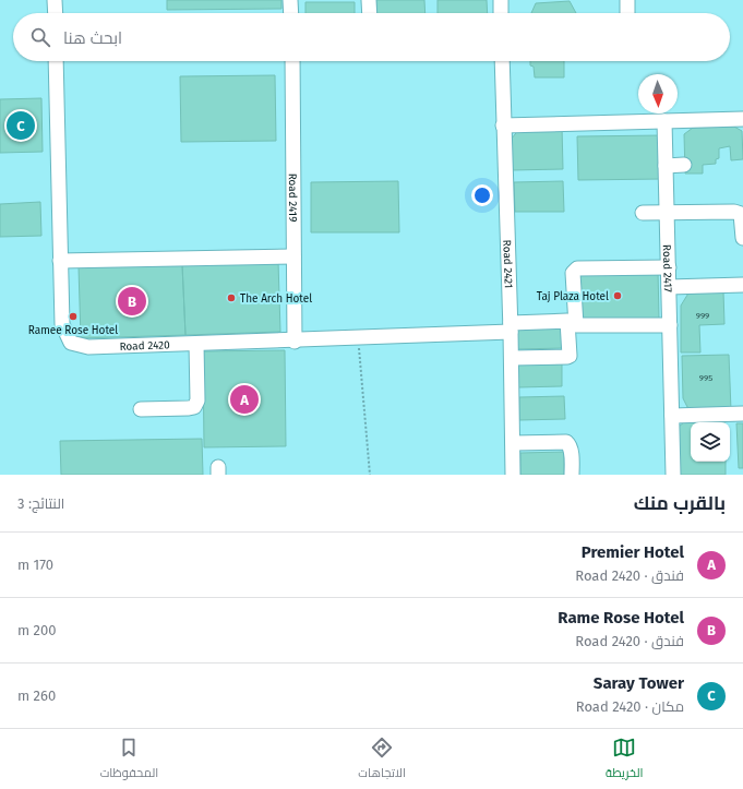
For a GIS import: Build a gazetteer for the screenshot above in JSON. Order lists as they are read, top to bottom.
{
  "streets": {
    "street": [
      "Road 2419",
      "Road 2421",
      "Road 2417",
      "Road 2420"
    ]
  },
  "crossings": [
    ["Road 2419", "Road 2420"],
    ["Road 2421", "Road 2420"]
  ],
  "places": ["Taj Plaza Hotel", "The Arch Hotel", "Ramee Rose Hotel"],
  "house_numbers": ["999", "995"],
  "north": "bottom",
  "page": {
    "search": "ابحث هنا",
    "pins": ["C", "B", "A"],
    "heading": ["بالقرب منك", "النتائج: 3"],
    "list": [
      {
        "mark": "A",
        "name": "Premier Hotel",
        "note": "فندق · Road 2420",
        "value": "170 m"
      },
      {
        "mark": "B",
        "name": "Rame Rose Hotel",
        "note": "فندق · Road 2420",
        "value": "200 m"
      },
      {
        "mark": "C",
        "name": "Saray Tower",
        "note": "مكان · Road 2420",
        "value": "260 m"
      }
    ],
    "nav": ["الخريطة", "الاتجاهات", "المحفوظات"]
  }
}
